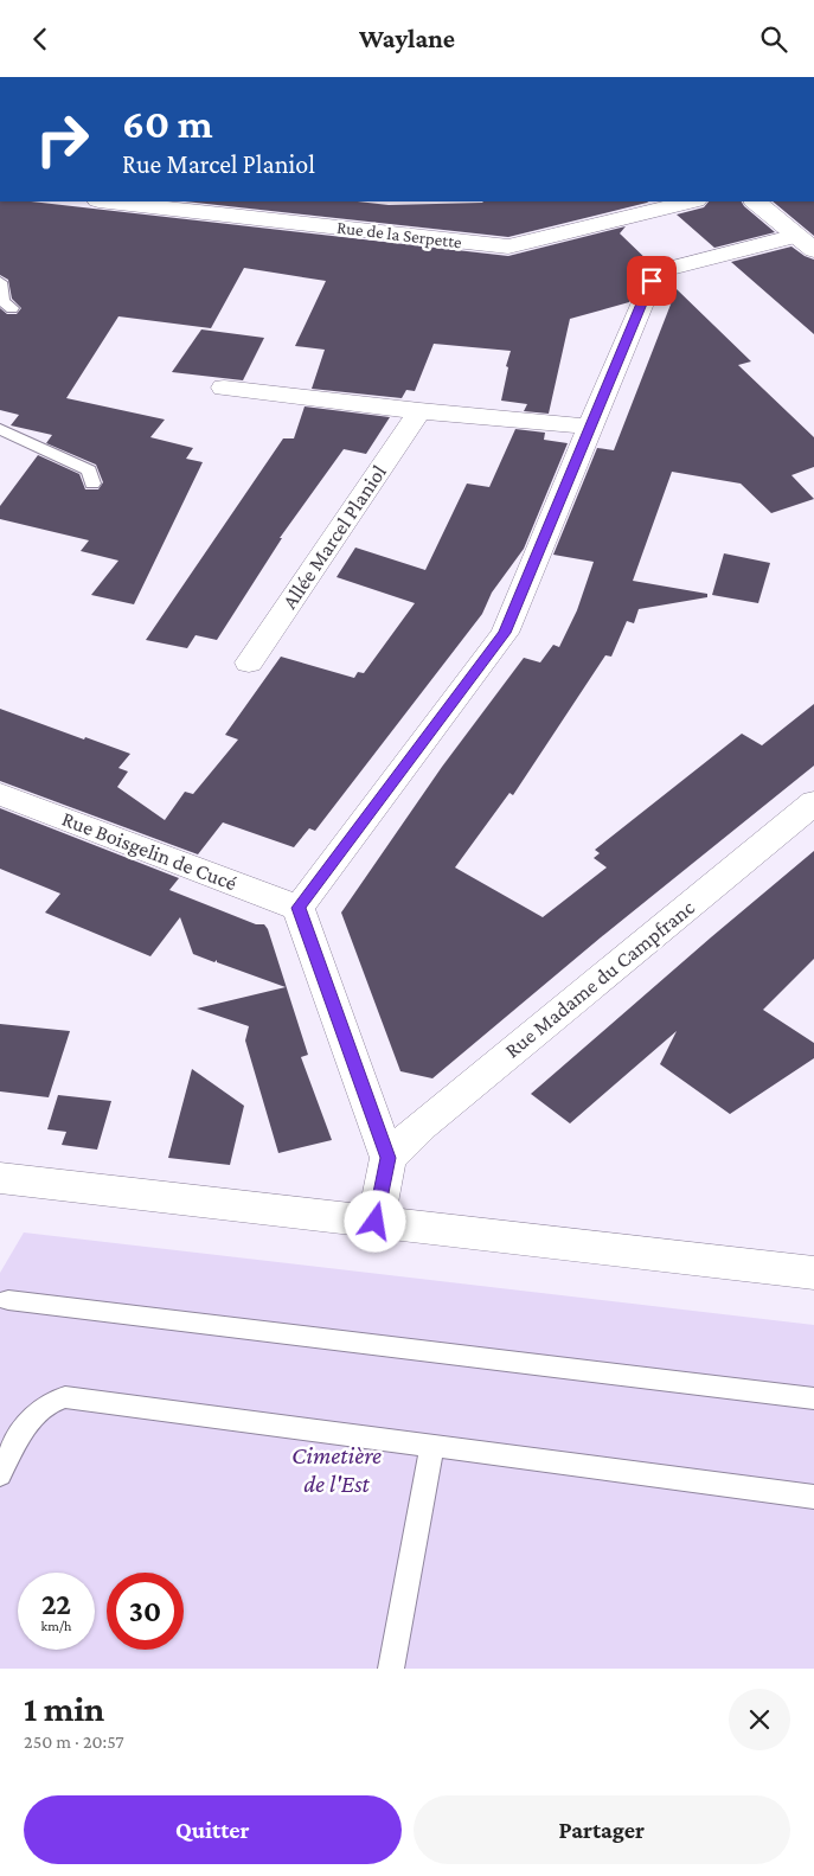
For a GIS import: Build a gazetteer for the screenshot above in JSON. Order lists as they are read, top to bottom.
{
  "streets": {
    "street": [
      "Rue de la Serpette",
      "Allée Marcel Planiol",
      "Rue Boisgelin de Cucé",
      "Rue Madame du Campfranc"
    ]
  },
  "parks": ["Cimetière de l'Est"],
  "page": {
    "header": "Waylane",
    "turn": ["60 m", "Rue Marcel Planiol"],
    "speed": "22 km/h",
    "limit": "30",
    "heading": ["1 min", "250 m · 20:57"],
    "buttons": ["Quitter", "Partager"]
  }
}
